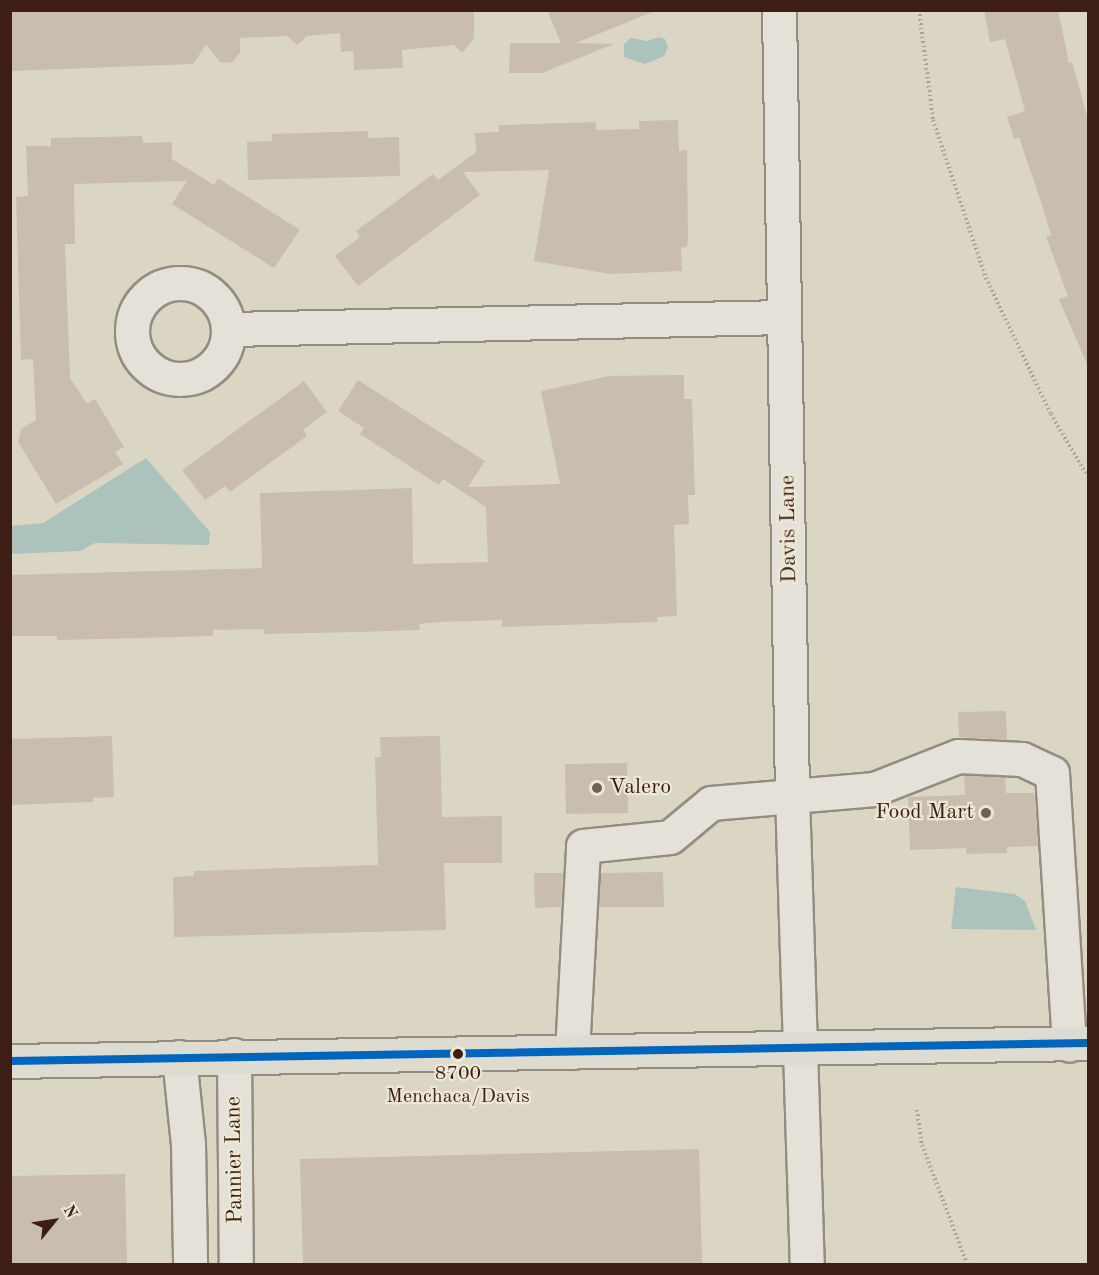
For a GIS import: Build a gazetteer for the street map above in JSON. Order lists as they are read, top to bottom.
{
  "streets": {
    "street": ["Davis Lane", "Pannier Lane"]
  },
  "places": ["Valero", "Food Mart", "8700 Menchaca/Davis"],
  "north": "top right"
}
